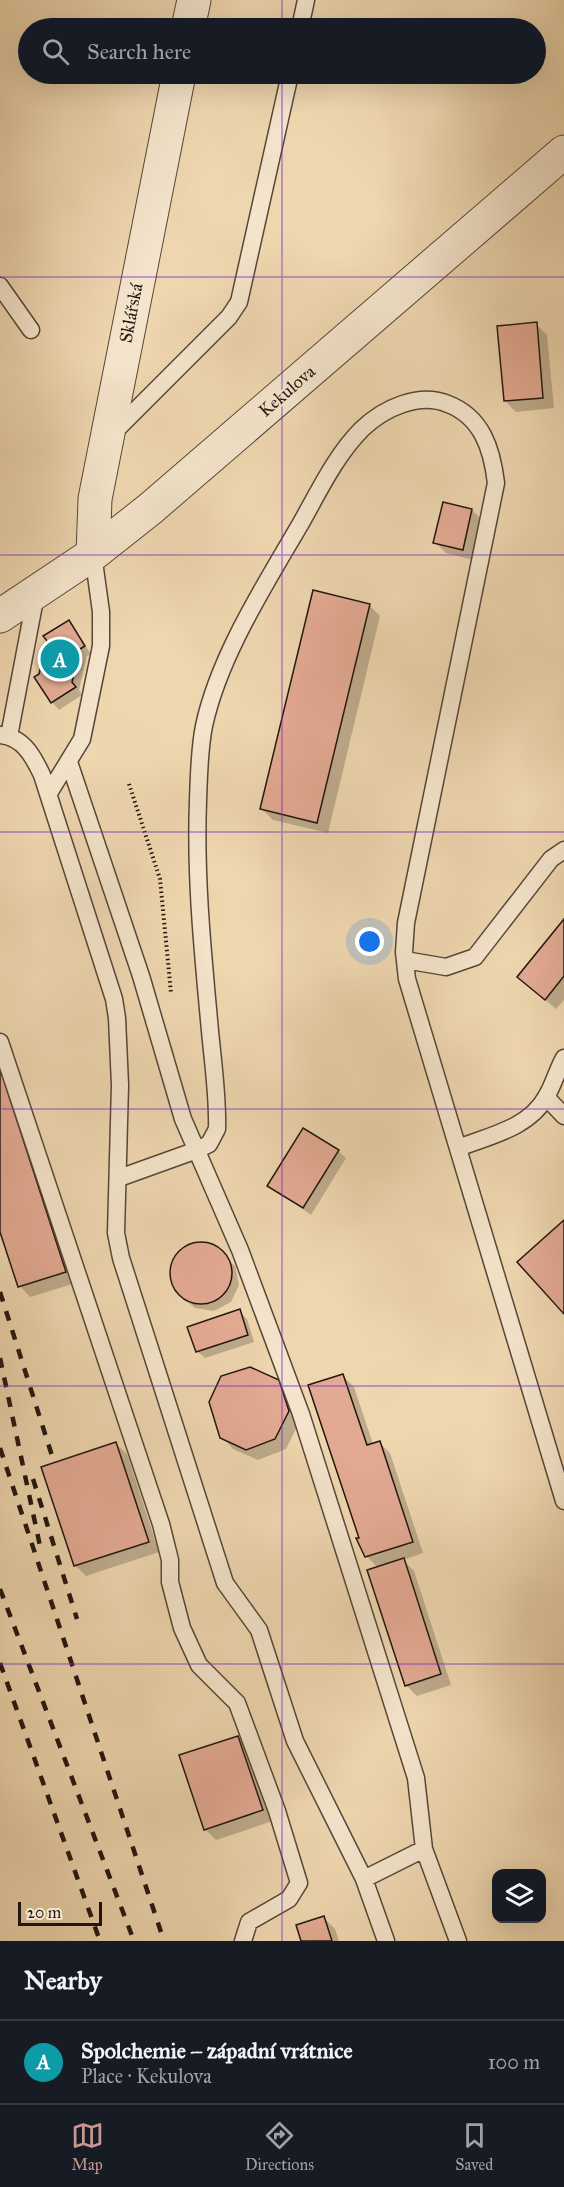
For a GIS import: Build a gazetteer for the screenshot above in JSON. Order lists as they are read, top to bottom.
{
  "streets": {
    "street": ["Sklářská", "Kekulova"]
  },
  "crossings": [
    ["Sklářská", "Kekulova"]
  ],
  "scale_bar": "20 m",
  "page": {
    "search": "Search here",
    "pins": "A",
    "scale": "20 m",
    "heading": "Nearby",
    "list": [
      {
        "mark": "A",
        "name": "Spolchemie – západní vrátnice",
        "note": "Place · Kekulova",
        "value": "100 m"
      }
    ],
    "nav": ["Map", "Directions", "Saved"]
  }
}
